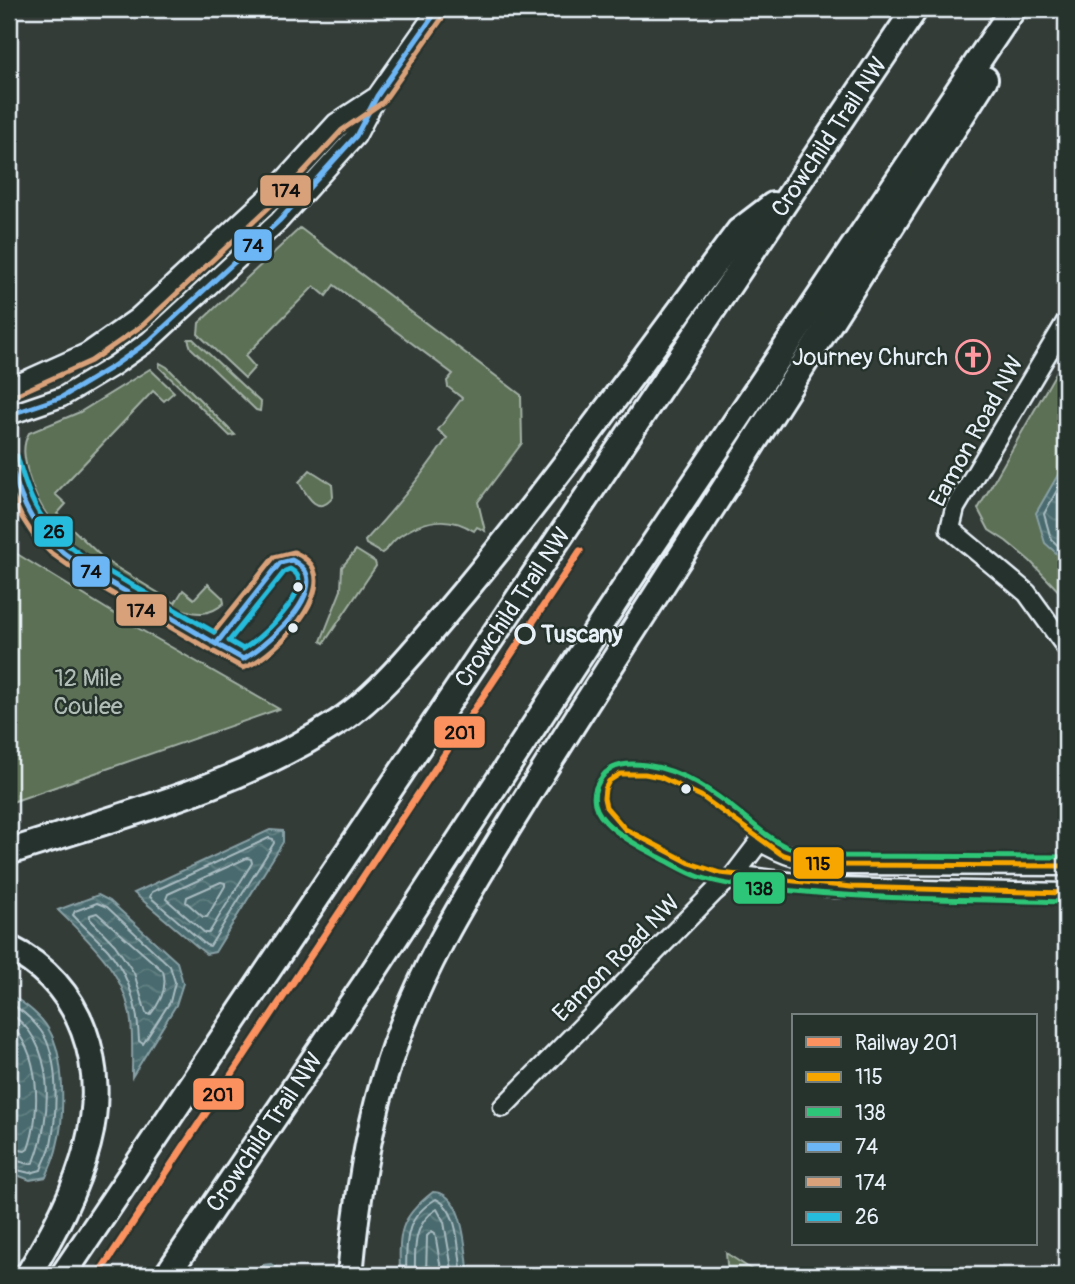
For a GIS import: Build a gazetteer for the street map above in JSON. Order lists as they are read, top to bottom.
{
  "streets": {
    "highway": ["Crowchild Trail NW"],
    "street": ["Eamon Road NW"]
  },
  "parks": ["12 Mile Coulee"],
  "places": {
    "church": ["Journey Church"],
    "other": ["Tuscany"]
  },
  "lines": [
    "transit line 74",
    "transit line 174",
    "transit line 26",
    "rail line 201",
    "transit line 138",
    "transit line 115"
  ],
  "legend": [
    "Railway 201",
    "115",
    "138",
    "74",
    "174",
    "26"
  ]
}
